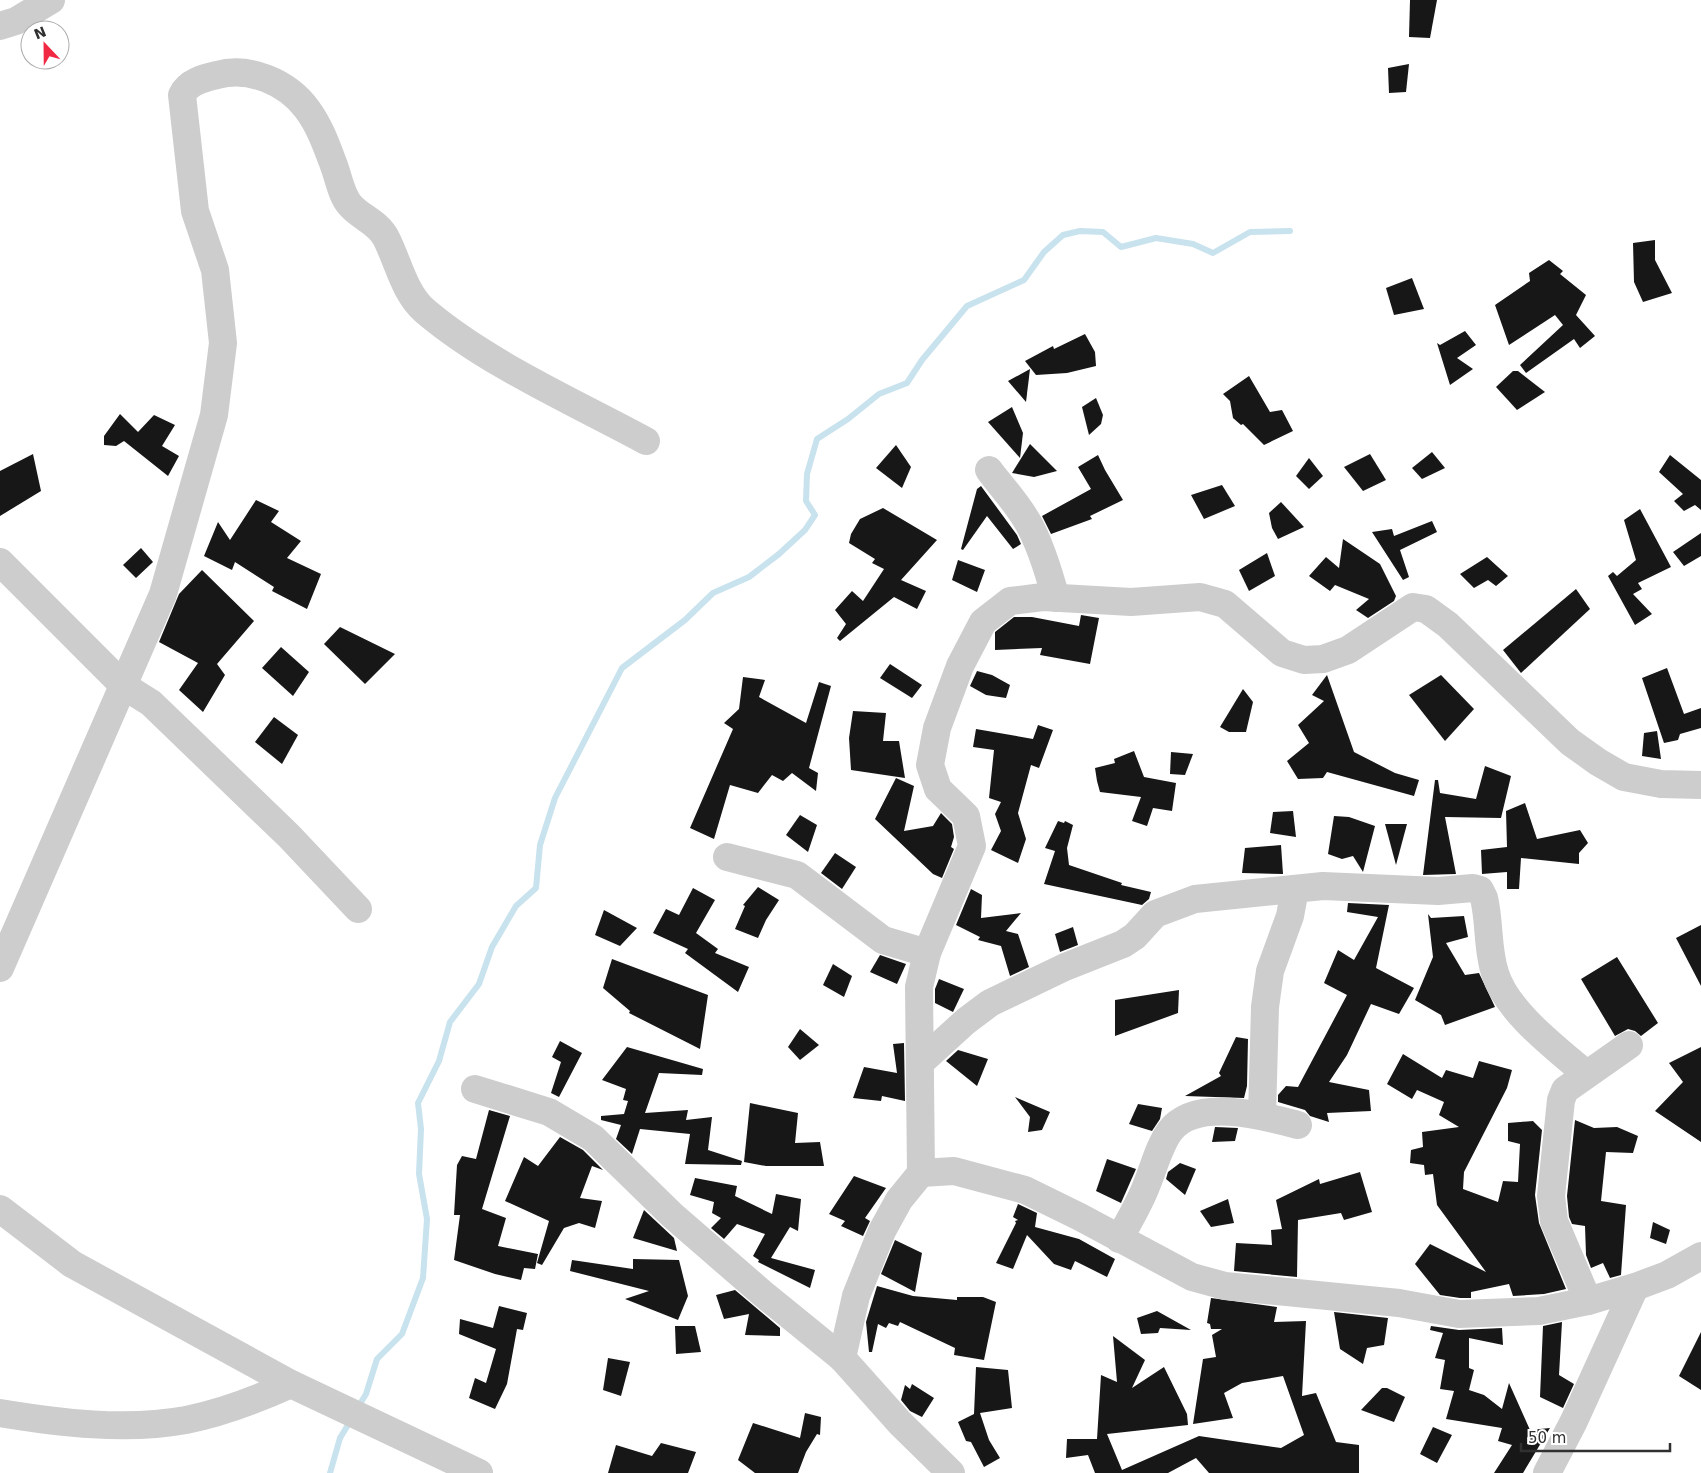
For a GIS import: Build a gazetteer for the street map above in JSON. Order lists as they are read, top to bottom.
{
  "scale_bar": "50 m",
  "north": "top"
}
